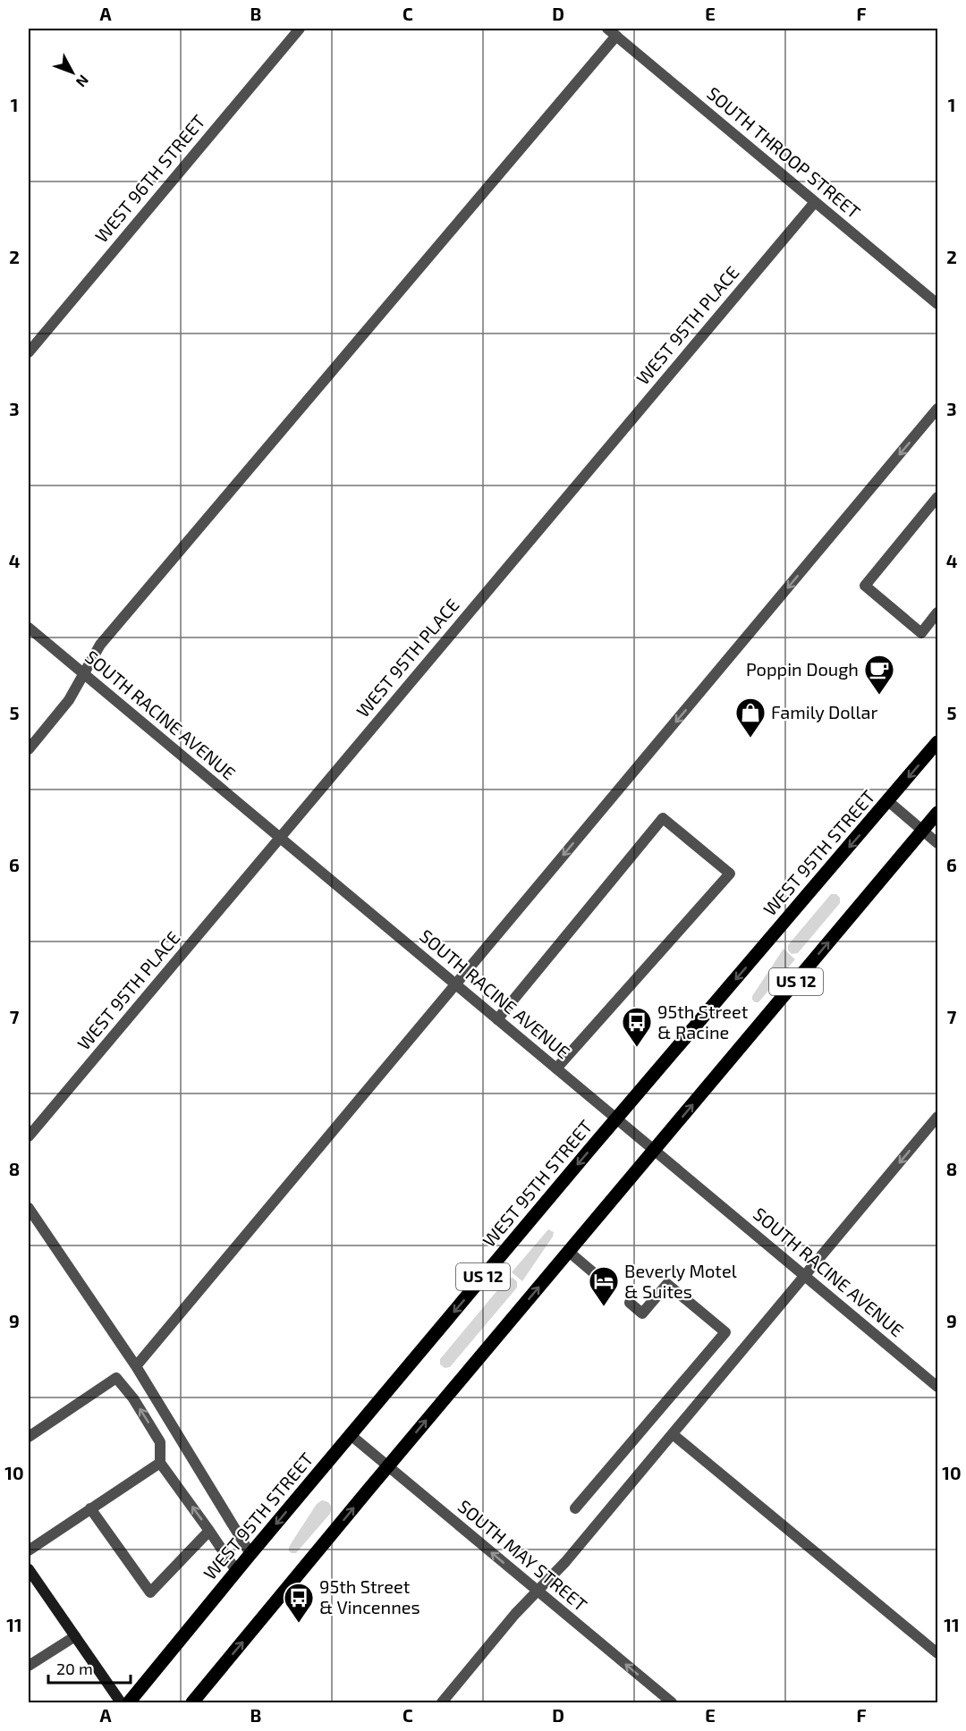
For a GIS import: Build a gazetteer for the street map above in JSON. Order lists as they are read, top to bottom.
{
  "streets": {
    "main road": ["WEST 95TH STREET", "US 12"],
    "street": [
      "SOUTH THROOP STREET",
      "WEST 96TH STREET",
      "WEST 95TH PLACE",
      "SOUTH RACINE AVENUE",
      "SOUTH MAY STREET"
    ]
  },
  "crossings": [
    ["SOUTH THROOP STREET", "WEST 95TH PLACE"],
    ["WEST 95TH PLACE", "SOUTH RACINE AVENUE"],
    ["SOUTH RACINE AVENUE", "WEST 95TH STREET"],
    ["SOUTH RACINE AVENUE", "US 12"],
    ["WEST 95TH STREET", "SOUTH MAY STREET"],
    ["US 12", "SOUTH MAY STREET"]
  ],
  "one_way": ["SOUTH MAY STREET"],
  "places": {
    "cafe": ["Poppin Dough"],
    "shop": ["Family Dollar"],
    "bus stop": ["95th Street & Racine", "95th Street & Vincennes"],
    "hotel": ["Beverly Motel & Suites"]
  },
  "scale_bar": "20 m",
  "north": "bottom right",
  "grid": {
    "columns": [
      "A",
      "B",
      "C",
      "D",
      "E",
      "F"
    ],
    "rows": [
      "1",
      "2",
      "3",
      "4",
      "5",
      "6",
      "7",
      "8",
      "9",
      "10",
      "11"
    ]
  }
}
